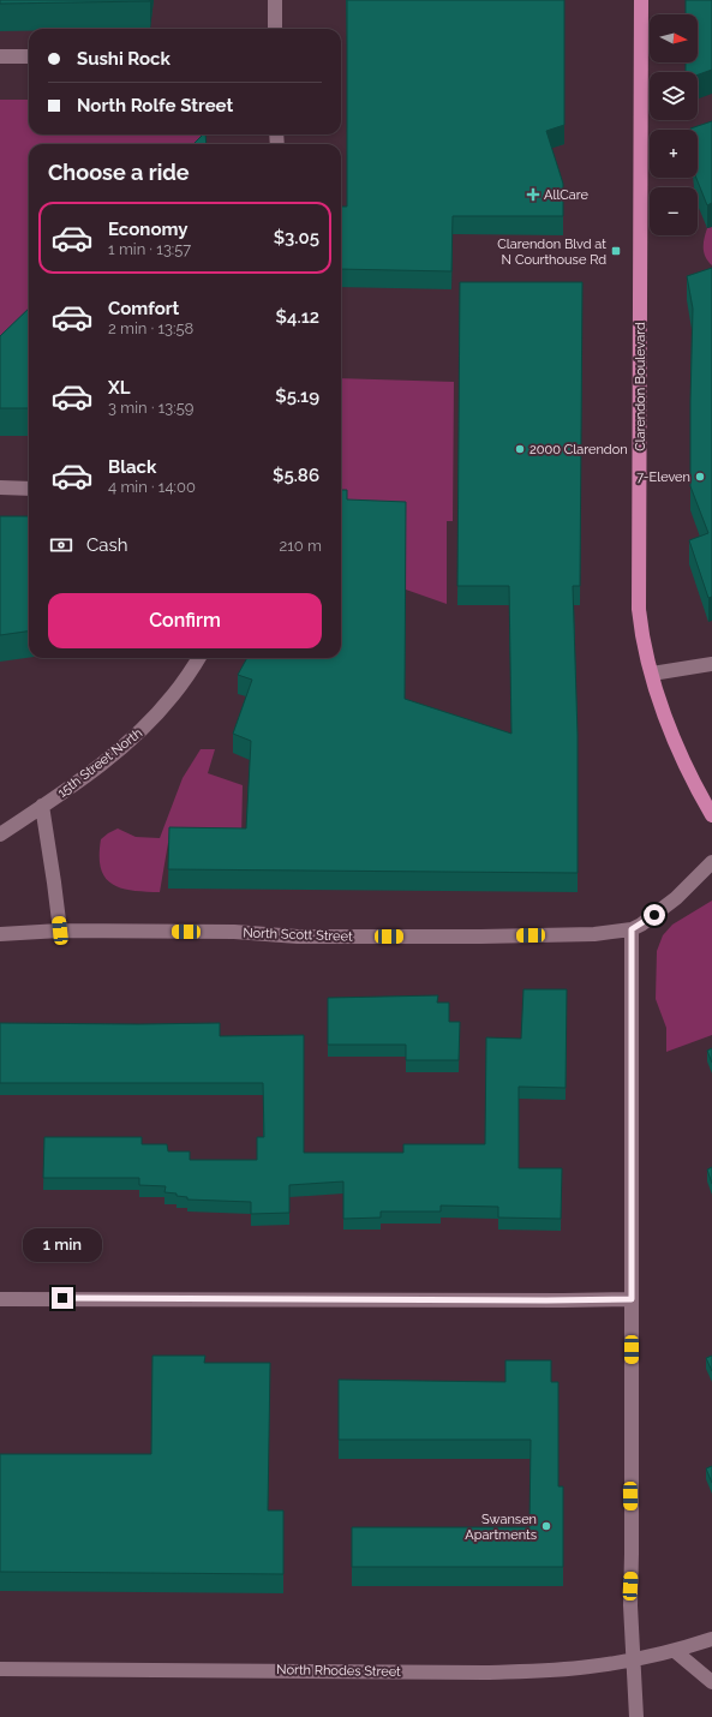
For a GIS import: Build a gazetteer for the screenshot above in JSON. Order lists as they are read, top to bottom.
{
  "streets": {
    "main road": ["Clarendon Boulevard"],
    "street": ["15th Street North", "North Scott Street", "North Rhodes Street"]
  },
  "places": {
    "health": ["AllCare"],
    "transit": ["Clarendon Blvd at N Courthouse Rd"],
    "other": ["2000 Clarendon", "7-Eleven", "Swansen Apartments"]
  },
  "north": "right",
  "page": {
    "map_buttons": ["+", "−"],
    "banner": ["Sushi Rock", "North Rolfe Street"],
    "heading": "Choose a ride",
    "list": [
      {
        "name": "Economy",
        "note": "1 min · 13:57",
        "value": "$3.05"
      },
      {
        "name": "Comfort",
        "note": "2 min · 13:58",
        "value": "$4.12"
      },
      {
        "name": "XL",
        "note": "3 min · 13:59",
        "value": "$5.19"
      },
      {
        "name": "Black",
        "note": "4 min · 14:00",
        "value": "$5.86"
      }
    ],
    "pay": ["Cash", "210 m"],
    "buttons": "Confirm",
    "bubble": "1 min"
  }
}
